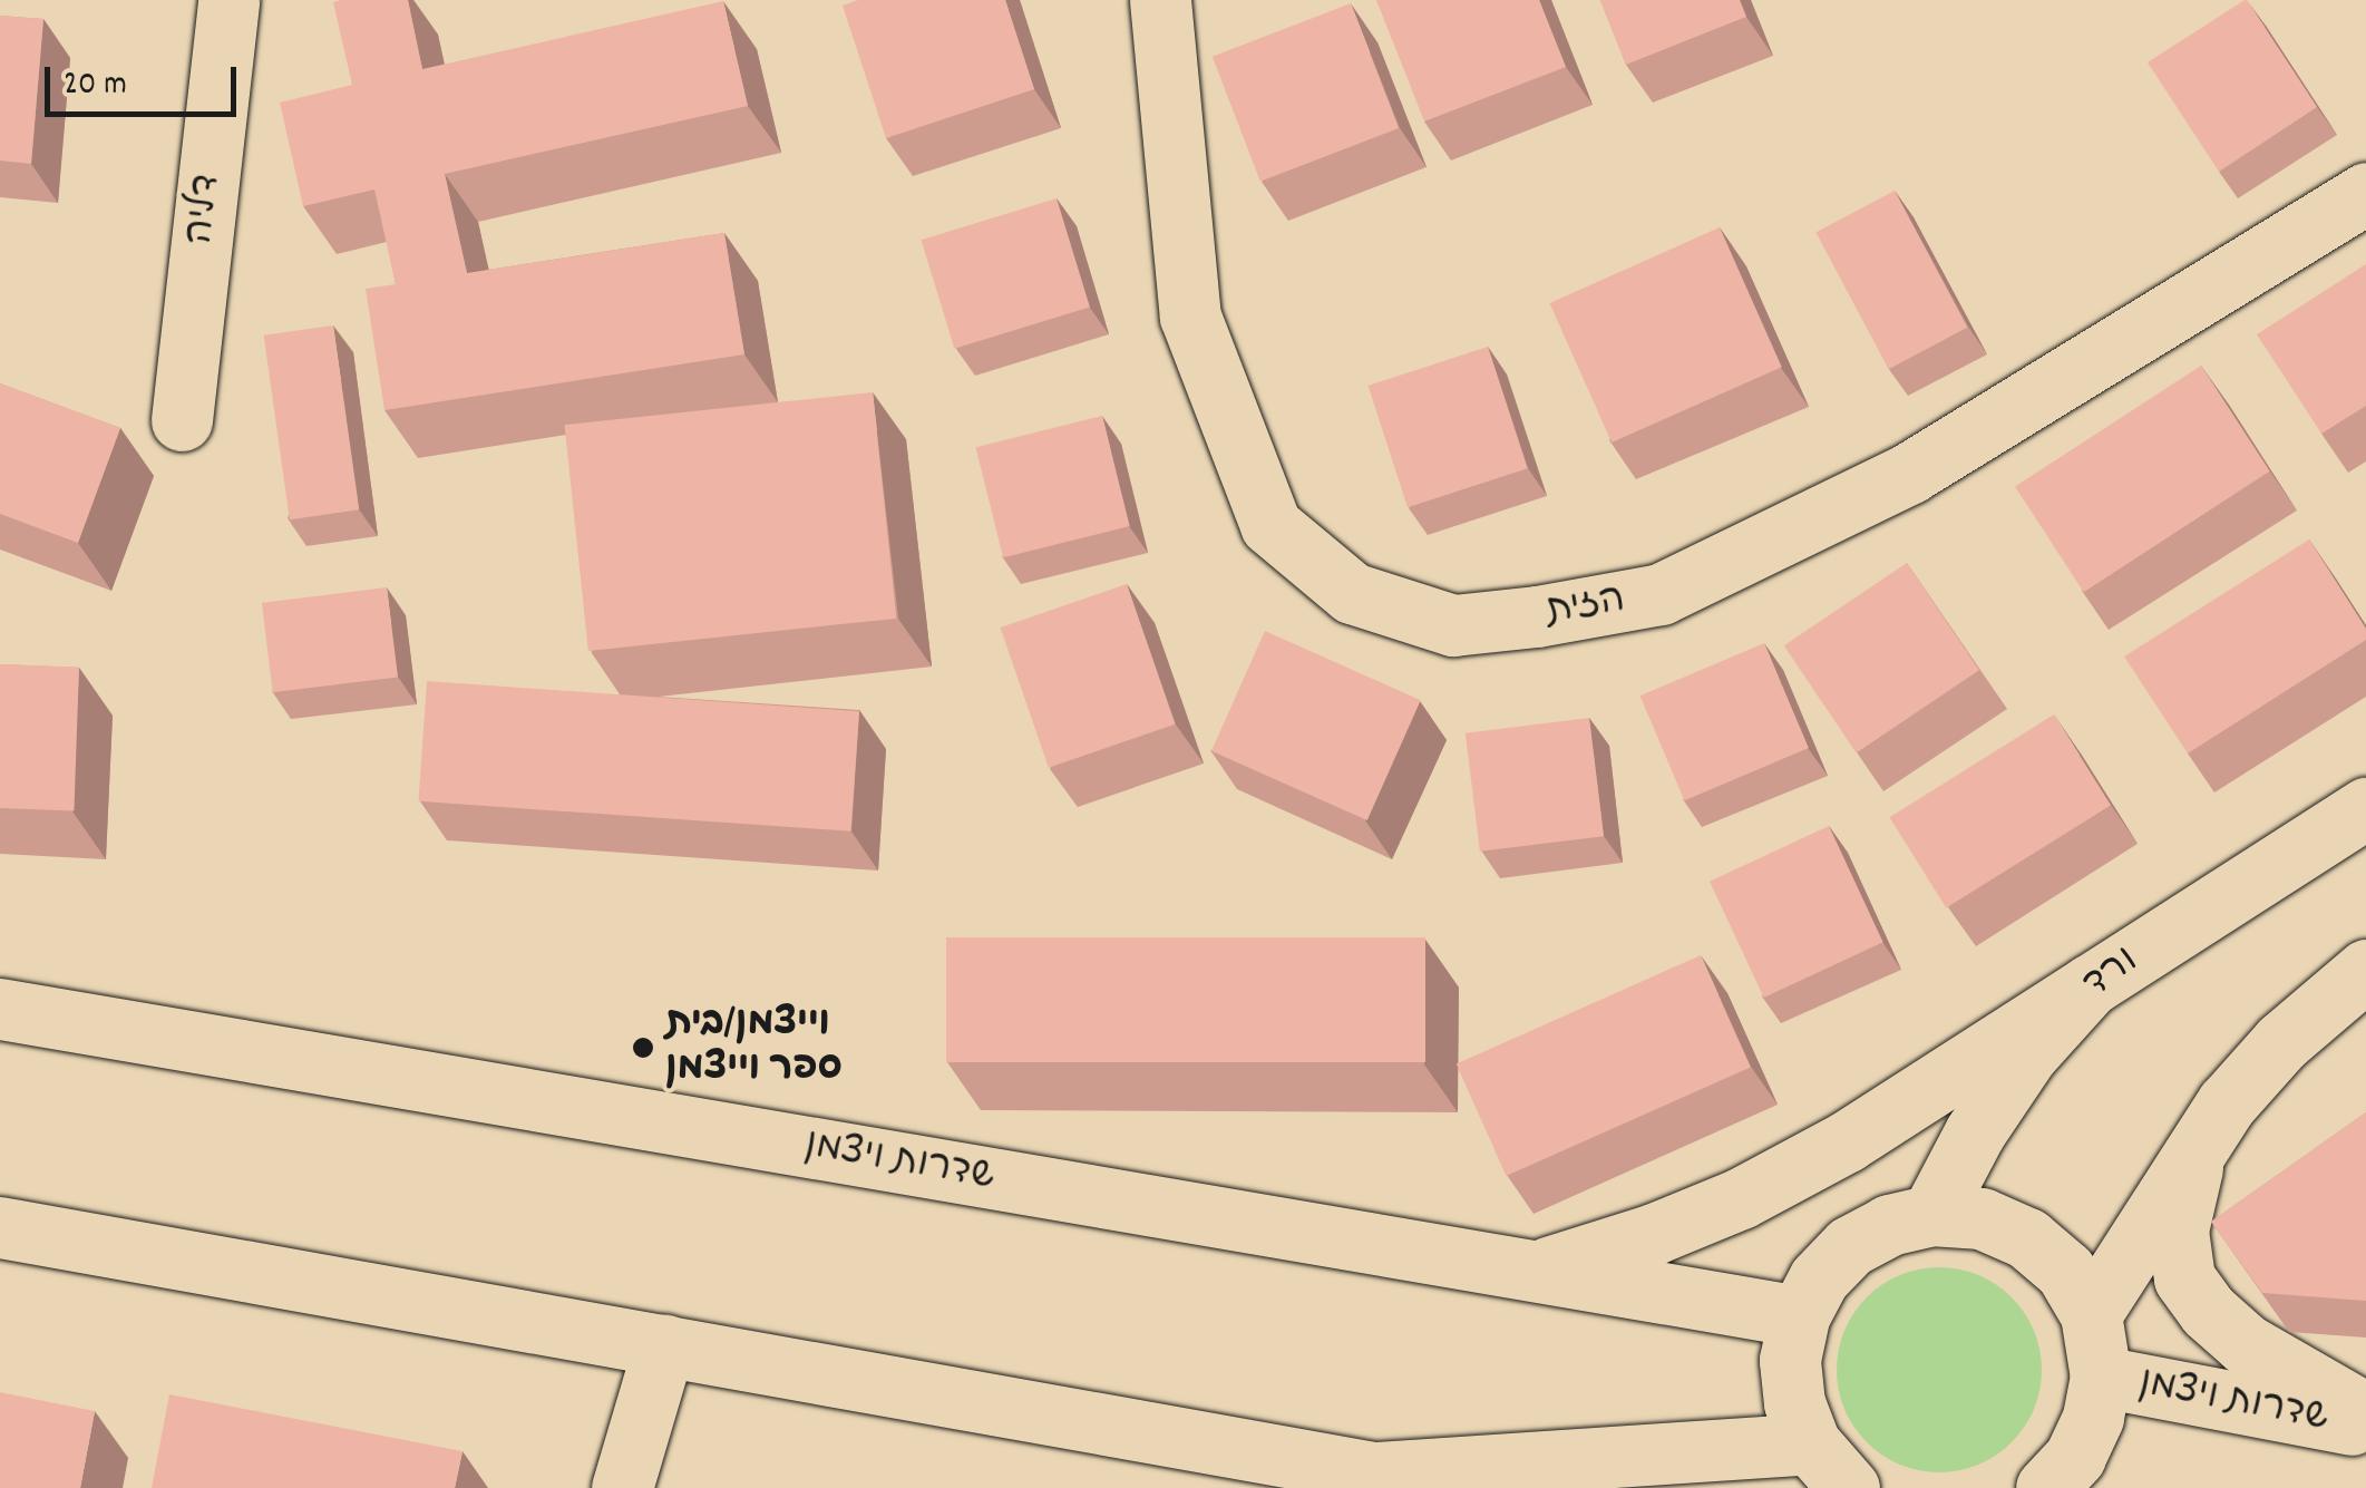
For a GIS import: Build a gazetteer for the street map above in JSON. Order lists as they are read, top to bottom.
{
  "streets": {
    "street": [
      "דליה",
      "הזית",
      "ורד",
      "שדרות ויצמן"
    ]
  },
  "places": ["וייצמן/בית ספר וייצמן"],
  "scale_bar": "20 m"
}
